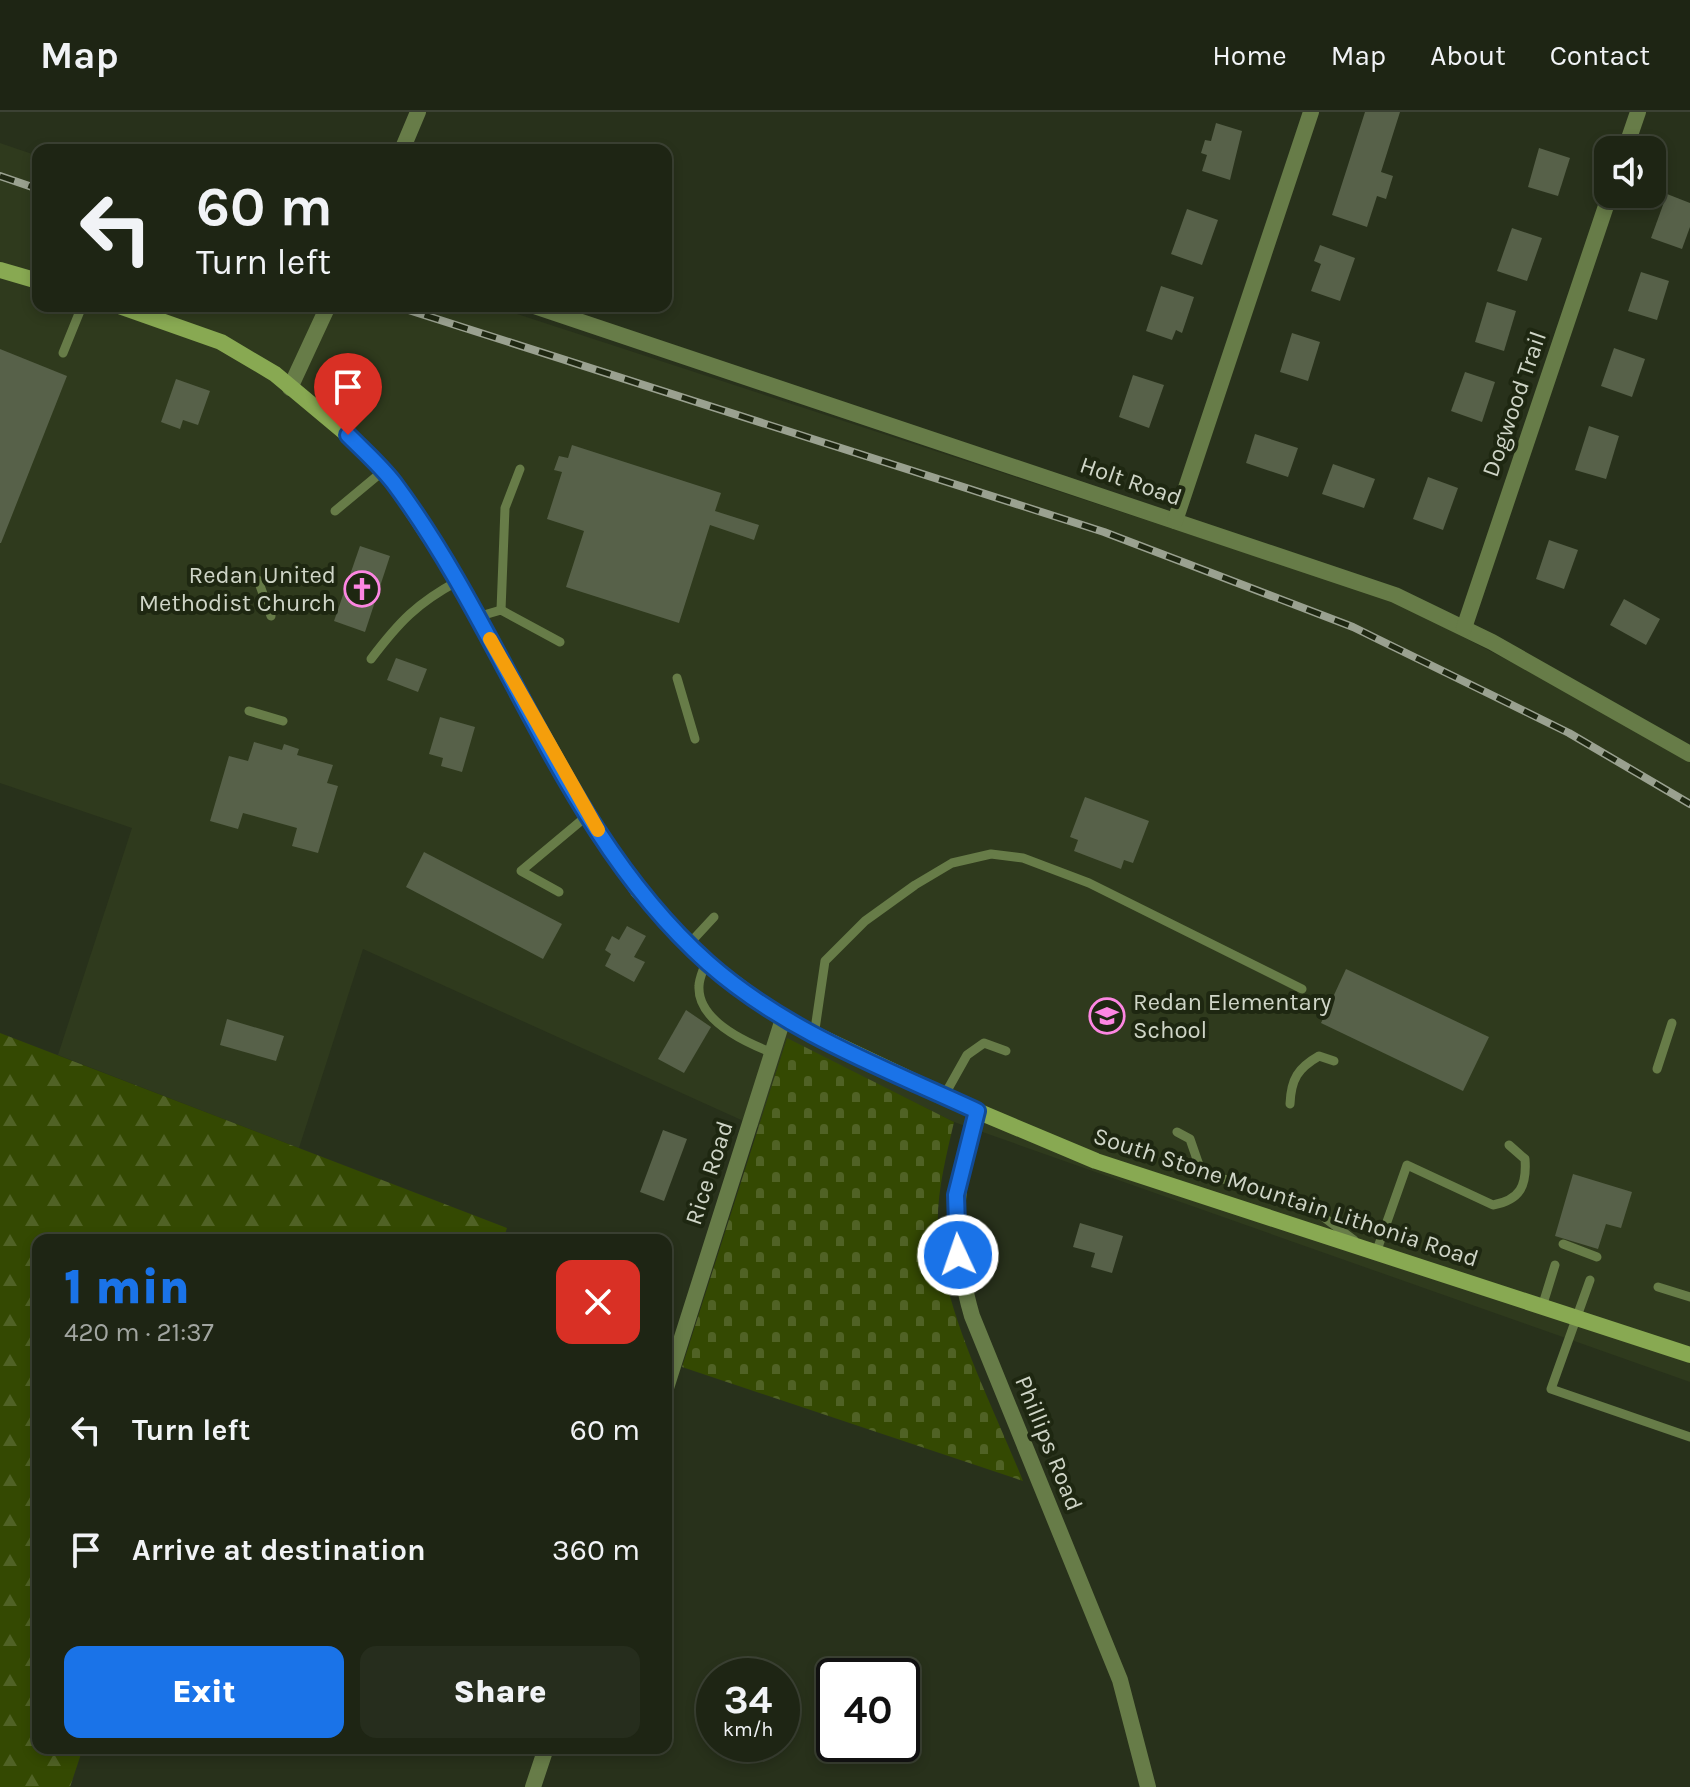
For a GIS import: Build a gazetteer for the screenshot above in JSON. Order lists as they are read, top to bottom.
{
  "streets": {
    "main road": ["South Stone Mountain Lithonia Road"],
    "street": [
      "Dogwood Trail",
      "Holt Road",
      "Rice Road",
      "Phillips Road"
    ]
  },
  "crossings": [
    ["Dogwood Trail", "Holt Road"],
    ["Rice Road", "South Stone Mountain Lithonia Road"],
    ["South Stone Mountain Lithonia Road", "Phillips Road"]
  ],
  "places": {
    "church": ["Redan United Methodist Church"],
    "school or university": ["Redan Elementary School"]
  },
  "page": {
    "header": "Map",
    "nav": [
      "Home",
      "Map",
      "About",
      "Contact"
    ],
    "turn": ["60 m", "Turn left"],
    "heading": ["1 min", "420 m · 21:37"],
    "list": [
      {
        "name": "Turn left",
        "value": "60 m"
      },
      {
        "name": "Arrive at destination",
        "value": "360 m"
      }
    ],
    "buttons": ["Exit", "Share"],
    "speed": "34 km/h",
    "limit": "40"
  }
}
